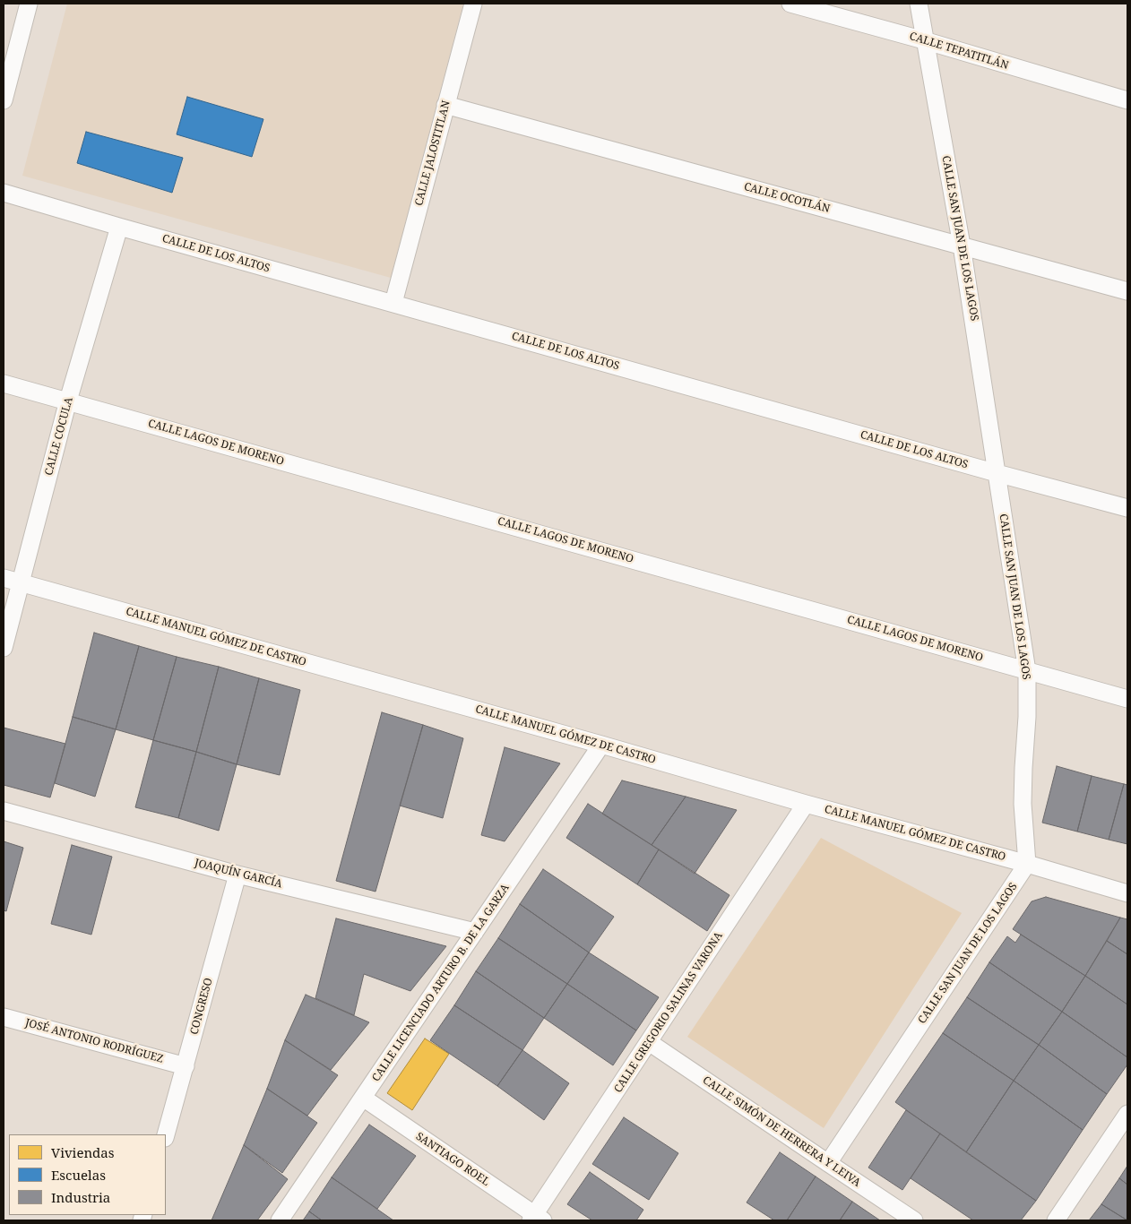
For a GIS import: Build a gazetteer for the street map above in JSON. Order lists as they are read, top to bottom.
{
  "streets": {
    "street": [
      "CALLE TEPATITLÁN",
      "CALLE JALOSTITLAN",
      "CALLE OCOTLÁN",
      "CALLE SAN JUAN DE LOS LAGOS",
      "CALLE DE LOS ALTOS",
      "CALLE COCULA",
      "CALLE LAGOS DE MORENO",
      "CALLE MANUEL GÓMEZ DE CASTRO",
      "JOAQUÍN GARCÍA",
      "CALLE LICENCIADO ARTURO B. DE LA GARZA",
      "CONGRESO",
      "CALLE GREGORIO SALINAS VARONA",
      "JOSÉ ANTONIO RODRÍGUEZ",
      "CALLE SIMÓN DE HERRERA Y LEIVA",
      "SANTIAGO ROEL"
    ]
  },
  "crossings": [
    ["CALLE TEPATITLÁN", "CALLE SAN JUAN DE LOS LAGOS"],
    ["CALLE JALOSTITLAN", "CALLE OCOTLÁN"],
    ["CALLE JALOSTITLAN", "CALLE DE LOS ALTOS"],
    ["CALLE OCOTLÁN", "CALLE SAN JUAN DE LOS LAGOS"],
    ["CALLE SAN JUAN DE LOS LAGOS", "CALLE DE LOS ALTOS"],
    ["CALLE SAN JUAN DE LOS LAGOS", "CALLE LAGOS DE MORENO"],
    ["CALLE SAN JUAN DE LOS LAGOS", "CALLE MANUEL GÓMEZ DE CASTRO"],
    ["CALLE SAN JUAN DE LOS LAGOS", "CALLE SIMÓN DE HERRERA Y LEIVA"],
    ["CALLE DE LOS ALTOS", "CALLE COCULA"],
    ["CALLE COCULA", "CALLE LAGOS DE MORENO"],
    ["CALLE COCULA", "CALLE MANUEL GÓMEZ DE CASTRO"],
    ["CALLE MANUEL GÓMEZ DE CASTRO", "CALLE LICENCIADO ARTURO B. DE LA GARZA"],
    ["CALLE MANUEL GÓMEZ DE CASTRO", "CALLE GREGORIO SALINAS VARONA"],
    ["JOAQUÍN GARCÍA", "CALLE LICENCIADO ARTURO B. DE LA GARZA"],
    ["JOAQUÍN GARCÍA", "CONGRESO"],
    ["CALLE LICENCIADO ARTURO B. DE LA GARZA", "SANTIAGO ROEL"],
    ["CONGRESO", "JOSÉ ANTONIO RODRÍGUEZ"],
    ["CALLE GREGORIO SALINAS VARONA", "CALLE SIMÓN DE HERRERA Y LEIVA"],
    ["CALLE GREGORIO SALINAS VARONA", "SANTIAGO ROEL"]
  ],
  "legend": ["Viviendas", "Escuelas", "Industria"]
}
